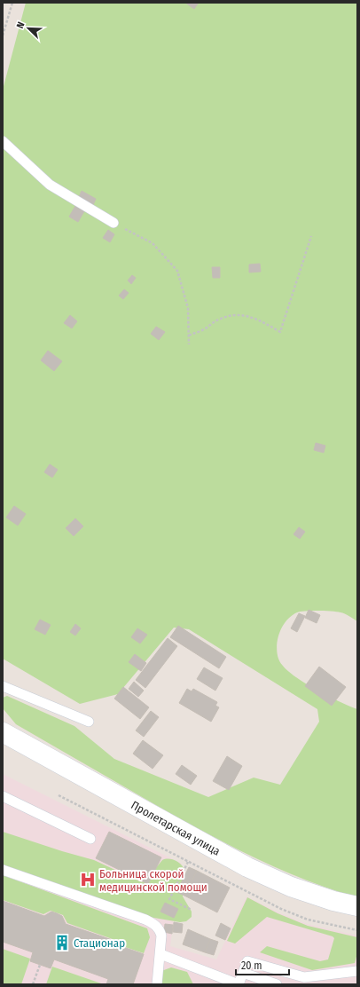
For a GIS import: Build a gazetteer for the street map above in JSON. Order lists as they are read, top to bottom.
{
  "streets": {
    "street": ["Пролетарская улица"]
  },
  "places": {
    "hospital": ["Больница скорой медицинской помощи"],
    "building": ["Стационар"]
  },
  "scale_bar": "20 m",
  "north": "top left"
}
